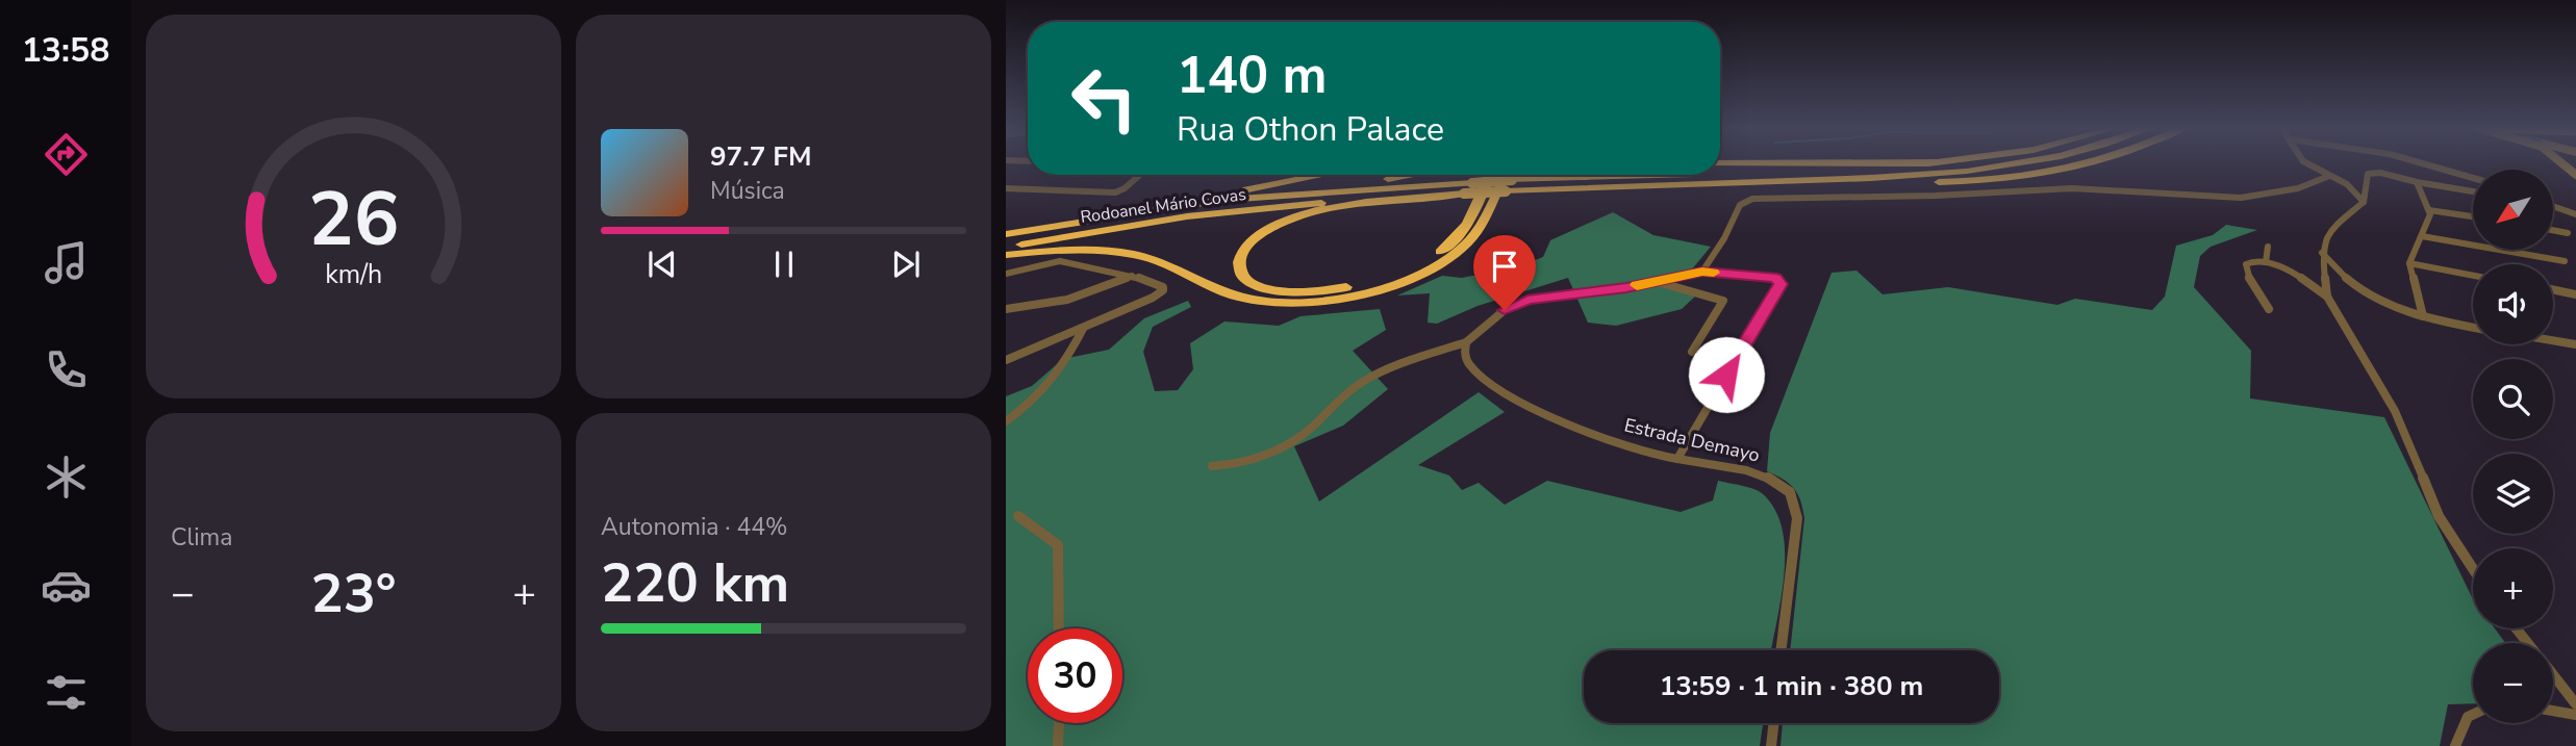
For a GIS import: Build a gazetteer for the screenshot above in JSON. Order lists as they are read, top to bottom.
{
  "streets": {
    "highway": ["Rodoanel Mário Covas"],
    "street": ["Estrada Demayo"]
  },
  "north": "bottom left",
  "page": {
    "tabs": "13:58",
    "turn": ["140 m", "Rua Othon Palace"],
    "song": ["97.7 FM", "Música"],
    "map_buttons": ["+", "−"],
    "tile": [
      "Clima",
      ["Autonomia · 44%", "220 km"]
    ],
    "heat": ["−", "23°", "+"],
    "limit": "30",
    "trip": "13:59 · 1 min · 380 m",
    "gauge": ["26", "km/h"]
  }
}
